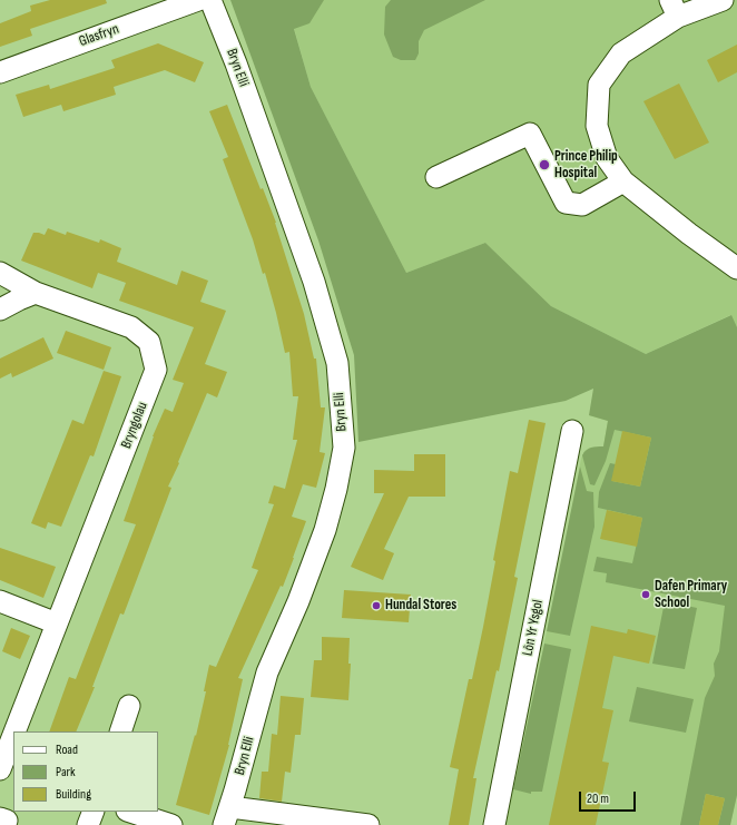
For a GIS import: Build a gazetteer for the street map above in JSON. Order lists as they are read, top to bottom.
{
  "streets": {
    "street": [
      "Glasfryn",
      "Bryn Elli",
      "Bryngolau",
      "Lôn Yr Ysgol"
    ]
  },
  "places": ["Prince Philip Hospital", "Dafen Primary School", "Hundal Stores"],
  "legend": ["Road", "Park", "Building"],
  "scale_bar": "20 m"
}
